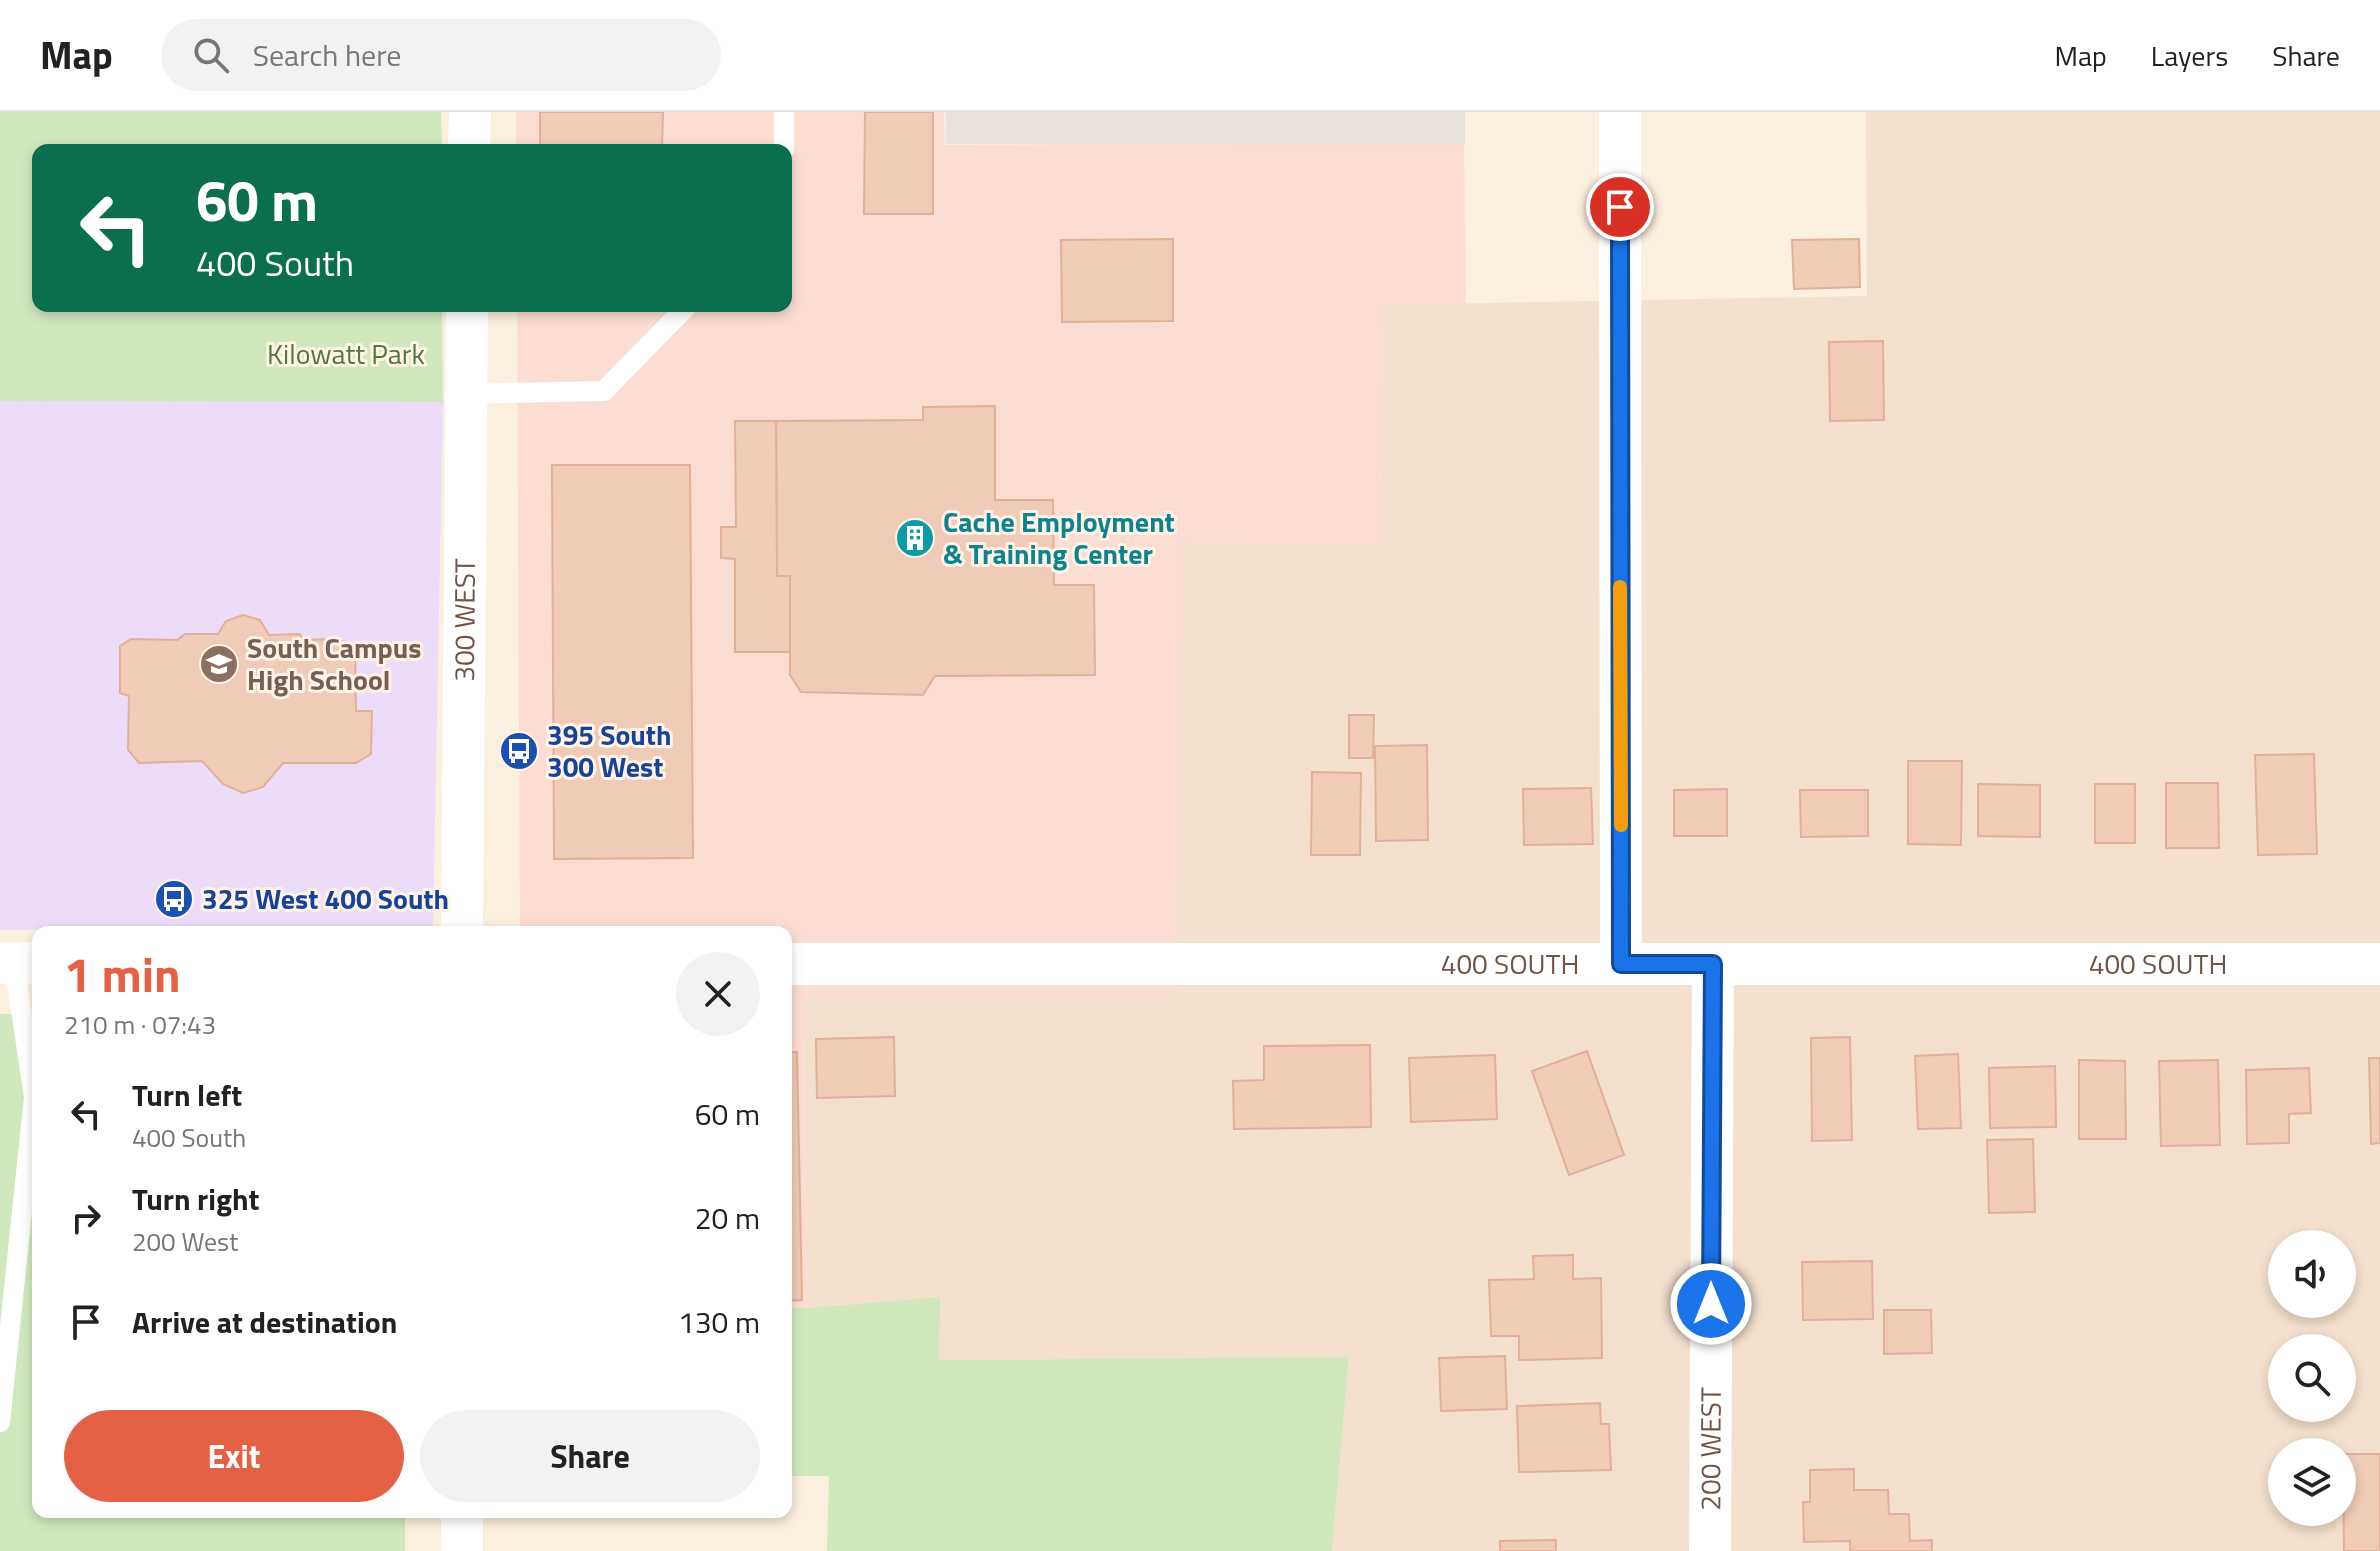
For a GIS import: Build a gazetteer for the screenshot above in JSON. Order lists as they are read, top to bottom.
{
  "streets": {
    "street": ["300 WEST", "400 SOUTH", "200 WEST"]
  },
  "crossings": [
    ["400 SOUTH", "200 WEST"]
  ],
  "parks": ["Kilowatt Park"],
  "places": {
    "building": ["Cache Employment & Training Center"],
    "school or university": ["South Campus High School"],
    "bus stop": ["395 South 300 West", "325 West 400 South"]
  },
  "page": {
    "header": "Map",
    "search": "Search here",
    "nav": ["Map", "Layers", "Share"],
    "turn": ["60 m", "400 South"],
    "heading": ["1 min", "210 m · 07:43"],
    "list": [
      {
        "name": "Turn left",
        "note": "400 South",
        "value": "60 m"
      },
      {
        "name": "Turn right",
        "note": "200 West",
        "value": "20 m"
      },
      {
        "name": "Arrive at destination",
        "value": "130 m"
      }
    ],
    "buttons": ["Exit", "Share"]
  }
}
